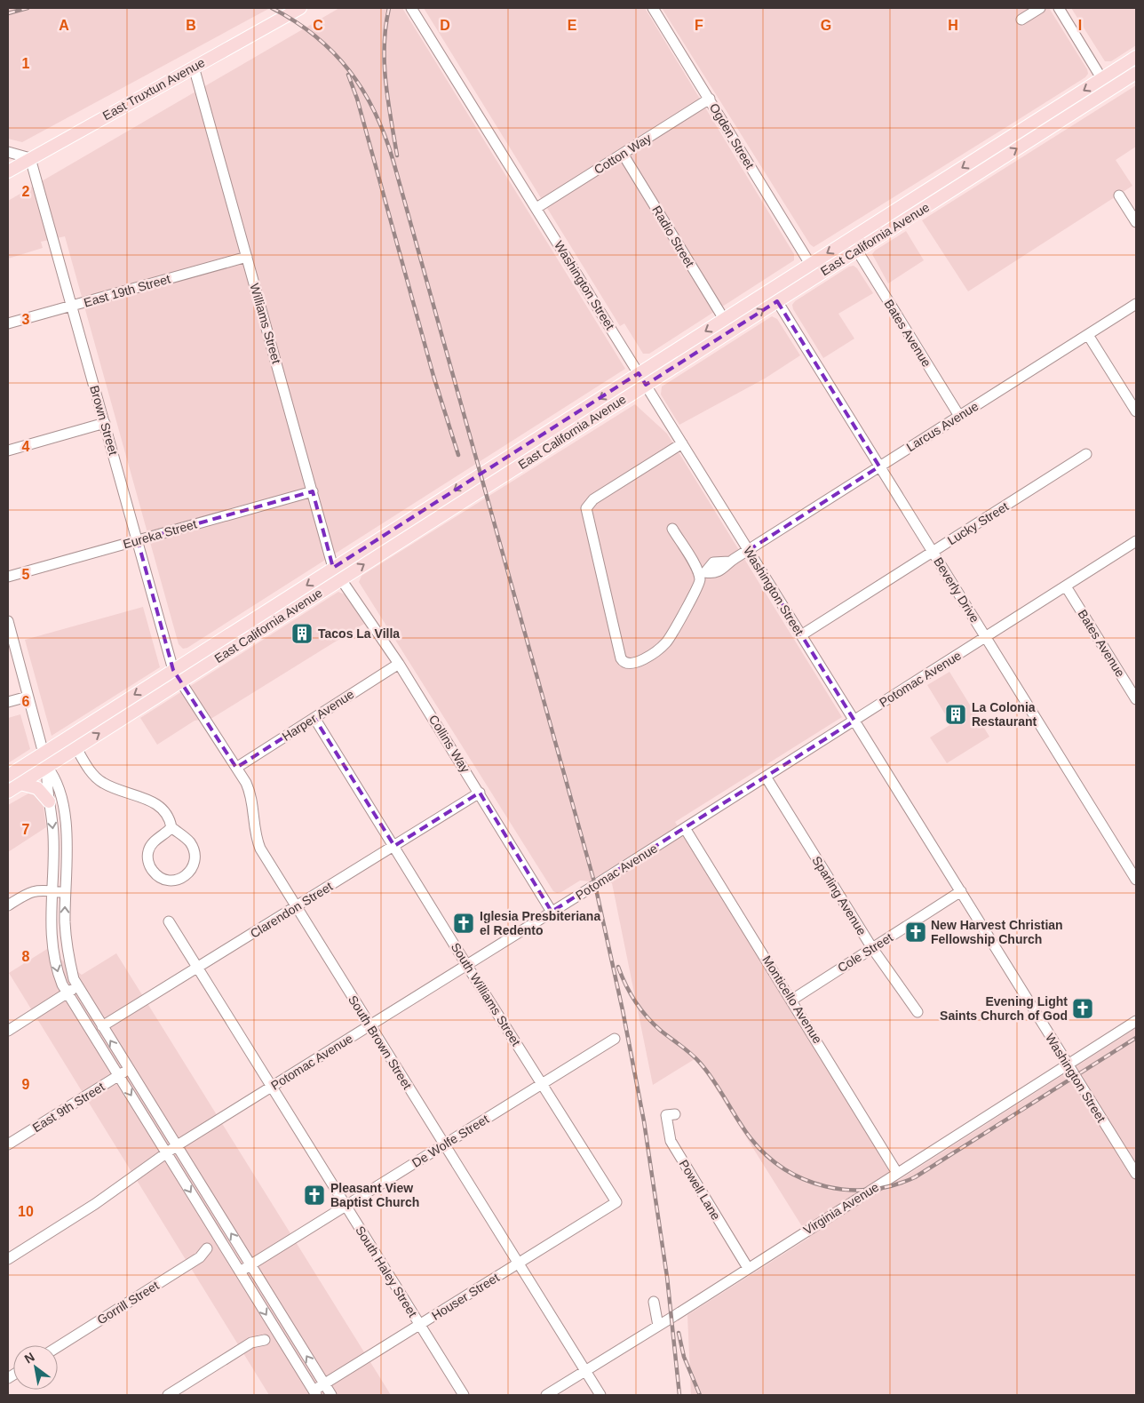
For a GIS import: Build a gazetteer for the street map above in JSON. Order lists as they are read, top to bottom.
{
  "streets": {
    "main road": ["East Truxtun Avenue", "East California Avenue"],
    "street": [
      "Ogden Street",
      "Cotton Way",
      "Radio Street",
      "Washington Street",
      "East 19th Street",
      "Williams Street",
      "Bates Avenue",
      "Brown Street",
      "Larcus Avenue",
      "Lucky Street",
      "Eureka Street",
      "Beverly Drive",
      "Potomac Avenue",
      "Harper Avenue",
      "Collins Way",
      "Sparling Avenue",
      "Clarendon Street",
      "Cole Street",
      "South Williams Street",
      "Monticello Avenue",
      "South Brown Street",
      "East 9th Street",
      "De Wolfe Street",
      "Powell Lane",
      "Virginia Avenue",
      "South Haley Street",
      "Houser Street",
      "Gorrill Street"
    ]
  },
  "crossings": [
    ["East Truxtun Avenue", "Williams Street"],
    ["East Truxtun Avenue", "Brown Street"],
    ["Ogden Street", "Cotton Way"],
    ["Ogden Street", "East California Avenue"],
    ["Cotton Way", "Radio Street"],
    ["Cotton Way", "Washington Street"],
    ["Radio Street", "East California Avenue"],
    ["East California Avenue", "Washington Street"],
    ["East California Avenue", "Williams Street"],
    ["East California Avenue", "Bates Avenue"],
    ["East California Avenue", "Brown Street"],
    ["East California Avenue", "Beverly Drive"],
    ["East California Avenue", "Collins Way"],
    ["East California Avenue", "South Brown Street"],
    ["Washington Street", "Larcus Avenue"],
    ["Washington Street", "Lucky Street"],
    ["Washington Street", "Potomac Avenue"],
    ["Washington Street", "Cole Street"],
    ["Washington Street", "Virginia Avenue"],
    ["East 19th Street", "Williams Street"],
    ["East 19th Street", "Brown Street"],
    ["Williams Street", "Eureka Street"],
    ["Williams Street", "Collins Way"],
    ["Bates Avenue", "Larcus Avenue"],
    ["Bates Avenue", "Potomac Avenue"],
    ["Brown Street", "Eureka Street"],
    ["Brown Street", "South Brown Street"],
    ["Larcus Avenue", "Beverly Drive"],
    ["Lucky Street", "Beverly Drive"],
    ["Beverly Drive", "Potomac Avenue"],
    ["Potomac Avenue", "Collins Way"],
    ["Potomac Avenue", "Sparling Avenue"],
    ["Potomac Avenue", "South Williams Street"],
    ["Potomac Avenue", "Monticello Avenue"],
    ["Potomac Avenue", "South Brown Street"],
    ["Potomac Avenue", "South Haley Street"],
    ["Harper Avenue", "Collins Way"],
    ["Harper Avenue", "South Williams Street"],
    ["Harper Avenue", "South Brown Street"],
    ["Collins Way", "Clarendon Street"],
    ["Sparling Avenue", "Cole Street"],
    ["Clarendon Street", "South Williams Street"],
    ["Clarendon Street", "South Brown Street"],
    ["Clarendon Street", "South Haley Street"],
    ["Cole Street", "Monticello Avenue"],
    ["South Williams Street", "De Wolfe Street"],
    ["South Williams Street", "Houser Street"],
    ["Monticello Avenue", "Virginia Avenue"],
    ["South Brown Street", "De Wolfe Street"],
    ["South Brown Street", "Virginia Avenue"],
    ["South Brown Street", "Houser Street"],
    ["De Wolfe Street", "South Haley Street"],
    ["Powell Lane", "Virginia Avenue"],
    ["South Haley Street", "Houser Street"]
  ],
  "places": {
    "building": ["Tacos La Villa", "La Colonia Restaurant"],
    "church": [
      "Iglesia Presbiteriana el Redento",
      "New Harvest Christian Fellowship Church",
      "Evening Light Saints Church of God",
      "Pleasant View Baptist Church"
    ]
  },
  "north": "top left",
  "grid": {
    "columns": [
      "A",
      "B",
      "C",
      "D",
      "E",
      "F",
      "G",
      "H",
      "I"
    ],
    "rows": [
      "1",
      "2",
      "3",
      "4",
      "5",
      "6",
      "7",
      "8",
      "9",
      "10"
    ]
  }
}
